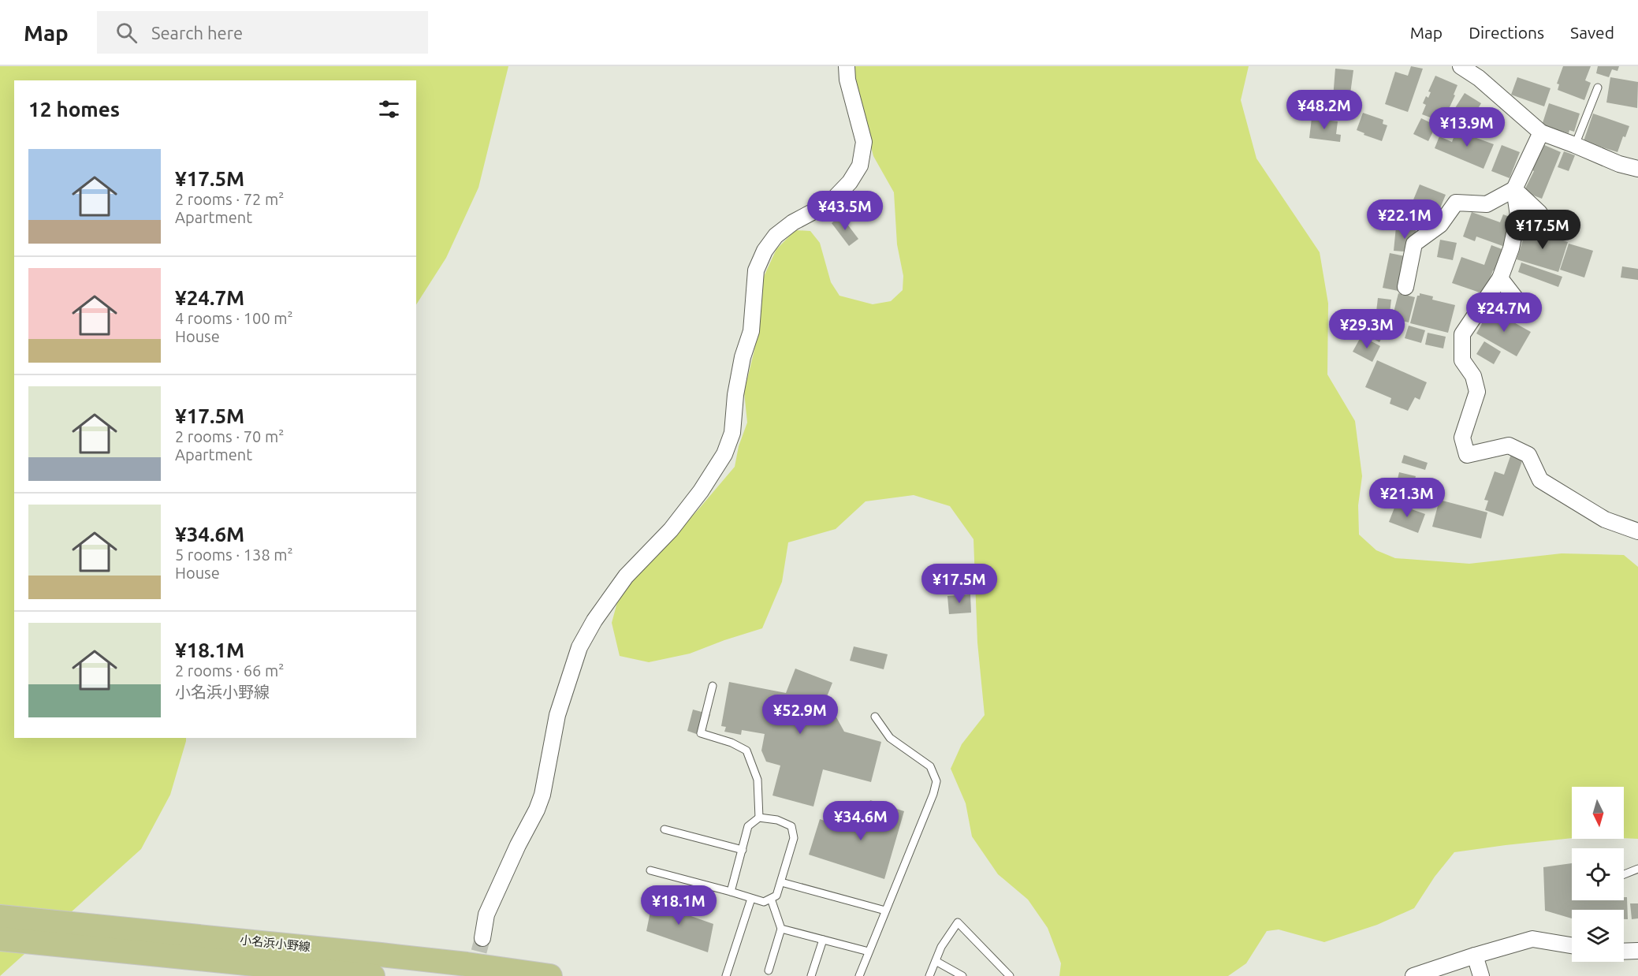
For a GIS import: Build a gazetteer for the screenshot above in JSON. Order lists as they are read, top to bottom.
{
  "streets": {
    "main road": ["小名浜小野線"]
  },
  "north": "bottom",
  "page": {
    "header": "Map",
    "search": "Search here",
    "nav": ["Map", "Directions", "Saved"],
    "heading": "12 homes",
    "price": [
      "¥48.2M",
      "¥13.9M",
      "¥43.5M",
      "¥22.1M",
      "¥17.5M",
      "¥24.7M",
      "¥29.3M",
      "¥21.3M",
      "¥17.5M",
      "¥52.9M",
      "¥34.6M",
      "¥18.1M"
    ],
    "list": [
      {
        "name": "¥17.5M",
        "note": "2 rooms · 72 m² · Apartment"
      },
      {
        "name": "¥24.7M",
        "note": "4 rooms · 100 m² · House"
      },
      {
        "name": "¥17.5M",
        "note": "2 rooms · 70 m² · Apartment"
      },
      {
        "name": "¥34.6M",
        "note": "5 rooms · 138 m² · House"
      },
      {
        "name": "¥18.1M",
        "note": "2 rooms · 66 m² · 小名浜小野線"
      }
    ]
  }
}
